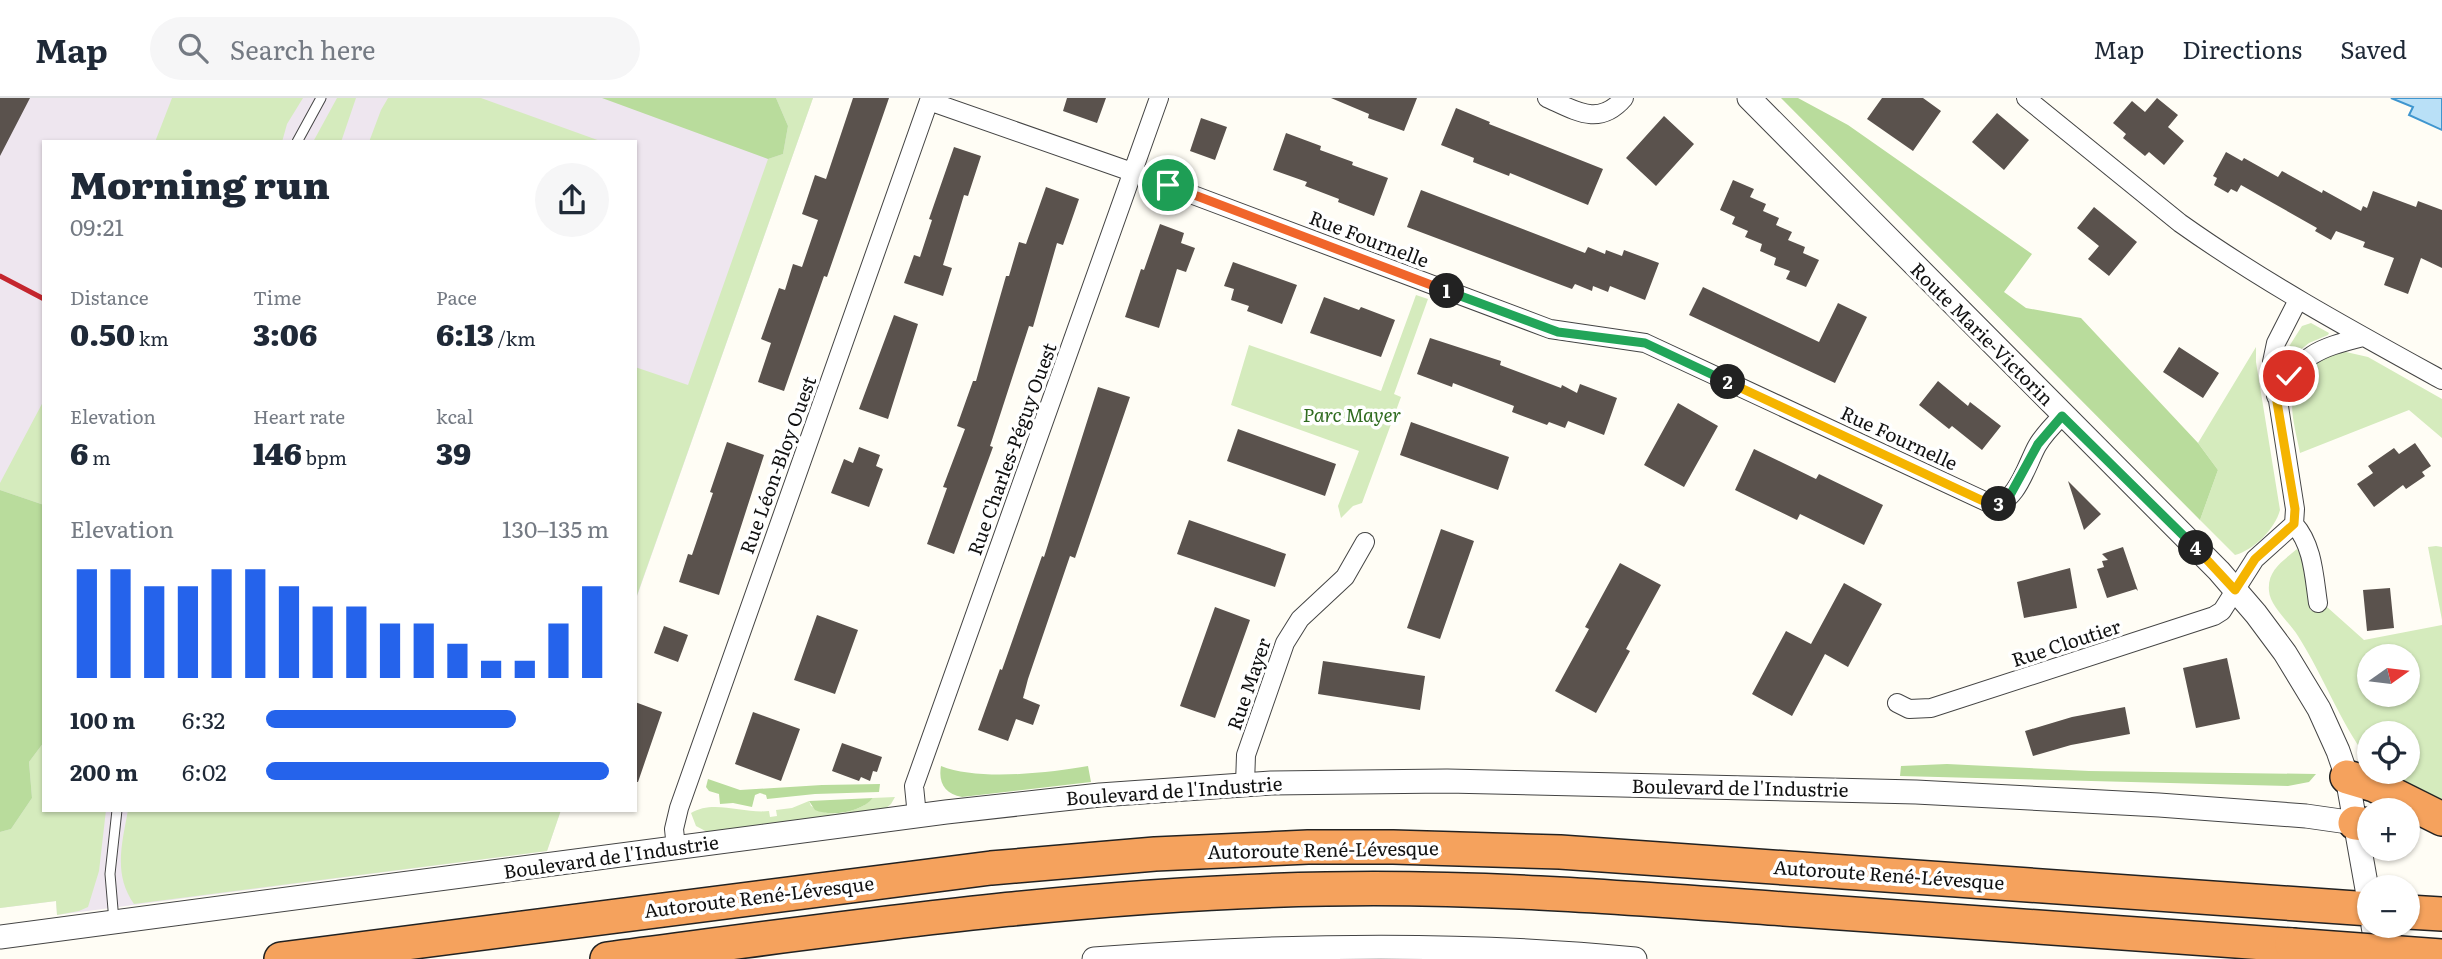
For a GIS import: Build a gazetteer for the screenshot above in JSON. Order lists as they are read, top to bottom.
{
  "streets": {
    "highway": ["Autoroute René-Lévesque"],
    "street": [
      "Rue Fournelle",
      "Route Marie-Victorin",
      "Rue Charles-Péguy Ouest",
      "Rue Léon-Bloy Ouest",
      "Rue Cloutier",
      "Rue Mayer",
      "Boulevard de l'Industrie"
    ]
  },
  "crossings": [
    ["Rue Fournelle", "Route Marie-Victorin"],
    ["Rue Fournelle", "Rue Charles-Péguy Ouest"],
    ["Rue Fournelle", "Rue Léon-Bloy Ouest"],
    ["Route Marie-Victorin", "Rue Cloutier"],
    ["Rue Charles-Péguy Ouest", "Boulevard de l'Industrie"],
    ["Rue Léon-Bloy Ouest", "Boulevard de l'Industrie"],
    ["Rue Mayer", "Boulevard de l'Industrie"]
  ],
  "parks": ["Parc Mayer"],
  "north": "right",
  "page": {
    "header": "Map",
    "search": "Search here",
    "nav": ["Map", "Directions", "Saved"],
    "heading": ["Morning run", "09:21"],
    "stats": [
      ["Distance", "0.50 km"],
      ["Time", "3:06"],
      ["Pace", "6:13 /km"],
      ["Elevation", "6 m"],
      ["Heart rate", "146 bpm"],
      ["kcal", "39"]
    ],
    "pins": [
      "1",
      "2",
      "3",
      "4"
    ],
    "chart": ["Elevation", "130–135 m"],
    "map_buttons": ["+", "−"],
    "list": [
      {
        "name": "100 m",
        "note": "6:32"
      },
      {
        "name": "200 m",
        "note": "6:02"
      }
    ]
  }
}
